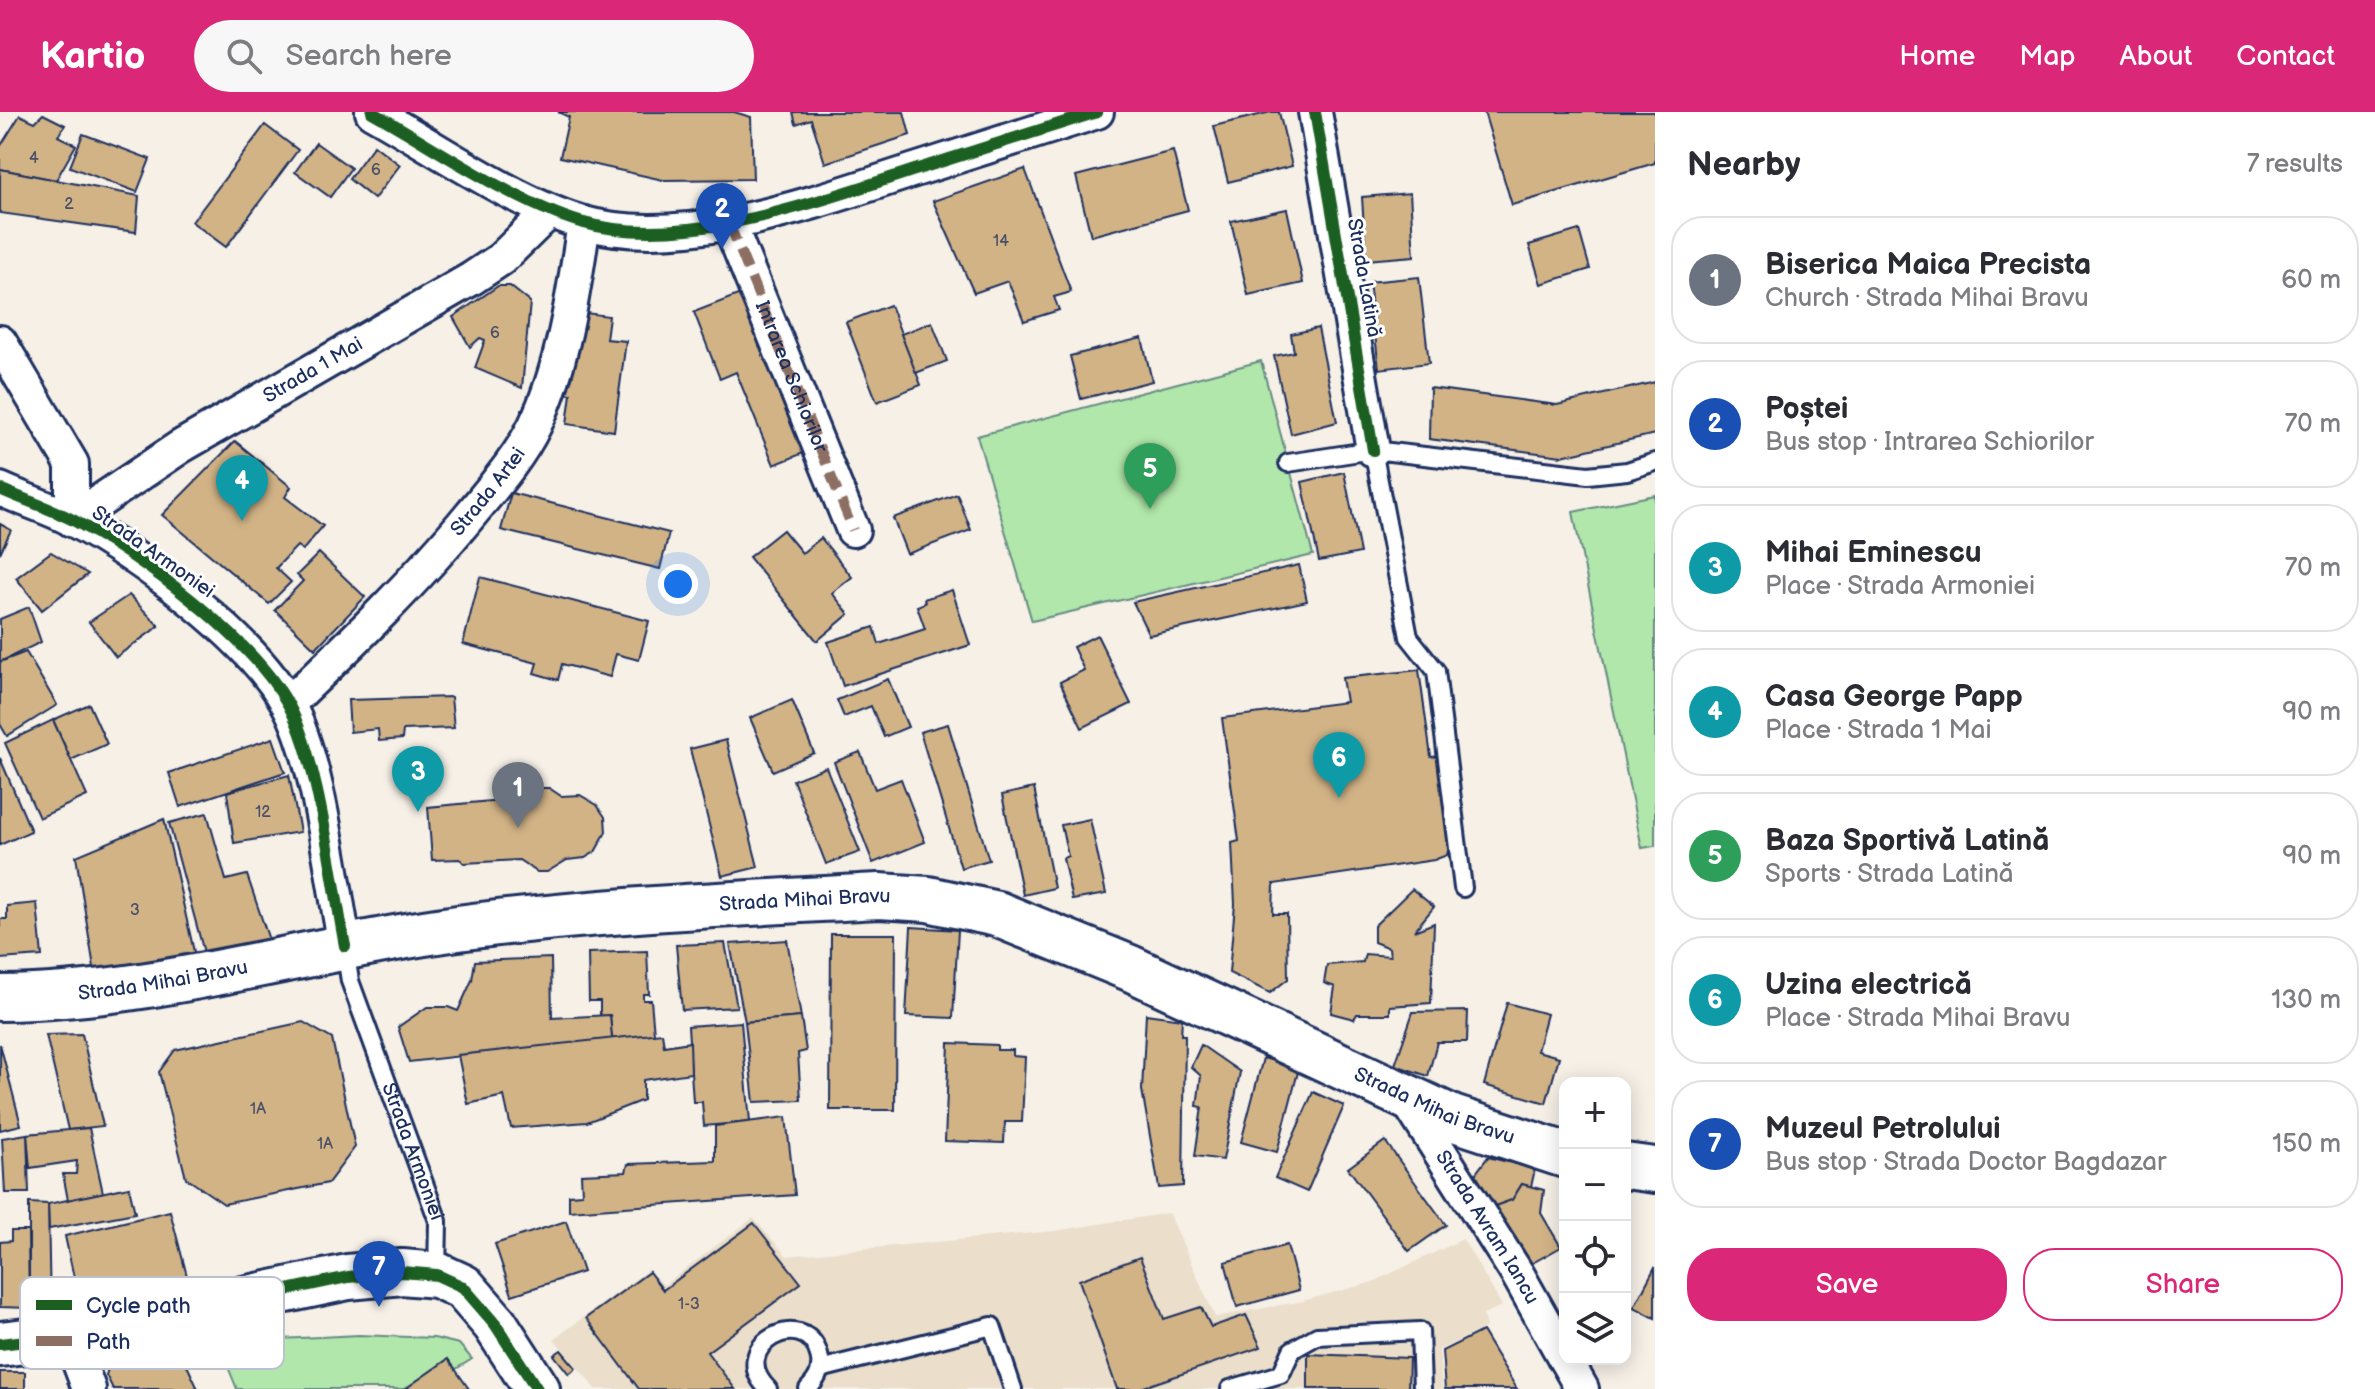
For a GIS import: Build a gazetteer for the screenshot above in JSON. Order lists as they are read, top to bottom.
{
  "streets": {
    "main road": ["Strada Mihai Bravu"],
    "street": [
      "Strada Latină",
      "Strada 1 Mai",
      "Intrarea Schiorilor",
      "Strada Artei",
      "Strada Armoniei",
      "Strada Avram Iancu"
    ]
  },
  "crossings": [
    ["Strada 1 Mai", "Strada Armoniei"],
    ["Strada Artei", "Strada Armoniei"],
    ["Strada Armoniei", "Strada Mihai Bravu"],
    ["Strada Mihai Bravu", "Strada Avram Iancu"]
  ],
  "house_numbers": [
    "4",
    "6",
    "2",
    "14",
    "6",
    "12",
    "3",
    "1A",
    "1A",
    "1-3"
  ],
  "legend": ["Cycle path", "Path"],
  "page": {
    "header": "Kartio",
    "search": "Search here",
    "nav": [
      "Home",
      "Map",
      "About",
      "Contact"
    ],
    "heading": ["Nearby", "7 results"],
    "pins": [
      "2",
      "5",
      "4",
      "6",
      "3",
      "1",
      "7"
    ],
    "list": [
      {
        "mark": "1",
        "name": "Biserica Maica Precista",
        "note": "Church · Strada Mihai Bravu",
        "value": "60 m"
      },
      {
        "mark": "2",
        "name": "Poștei",
        "note": "Bus stop · Intrarea Schiorilor",
        "value": "70 m"
      },
      {
        "mark": "3",
        "name": "Mihai Eminescu",
        "note": "Place · Strada Armoniei",
        "value": "70 m"
      },
      {
        "mark": "4",
        "name": "Casa George Papp",
        "note": "Place · Strada 1 Mai",
        "value": "90 m"
      },
      {
        "mark": "5",
        "name": "Baza Sportivă Latină",
        "note": "Sports · Strada Latină",
        "value": "90 m"
      },
      {
        "mark": "6",
        "name": "Uzina electrică",
        "note": "Place · Strada Mihai Bravu",
        "value": "130 m"
      },
      {
        "mark": "7",
        "name": "Muzeul Petrolului",
        "note": "Bus stop · Strada Doctor Bagdazar",
        "value": "150 m"
      }
    ],
    "map_buttons": ["+", "−"],
    "buttons": ["Save", "Share"]
  }
}
